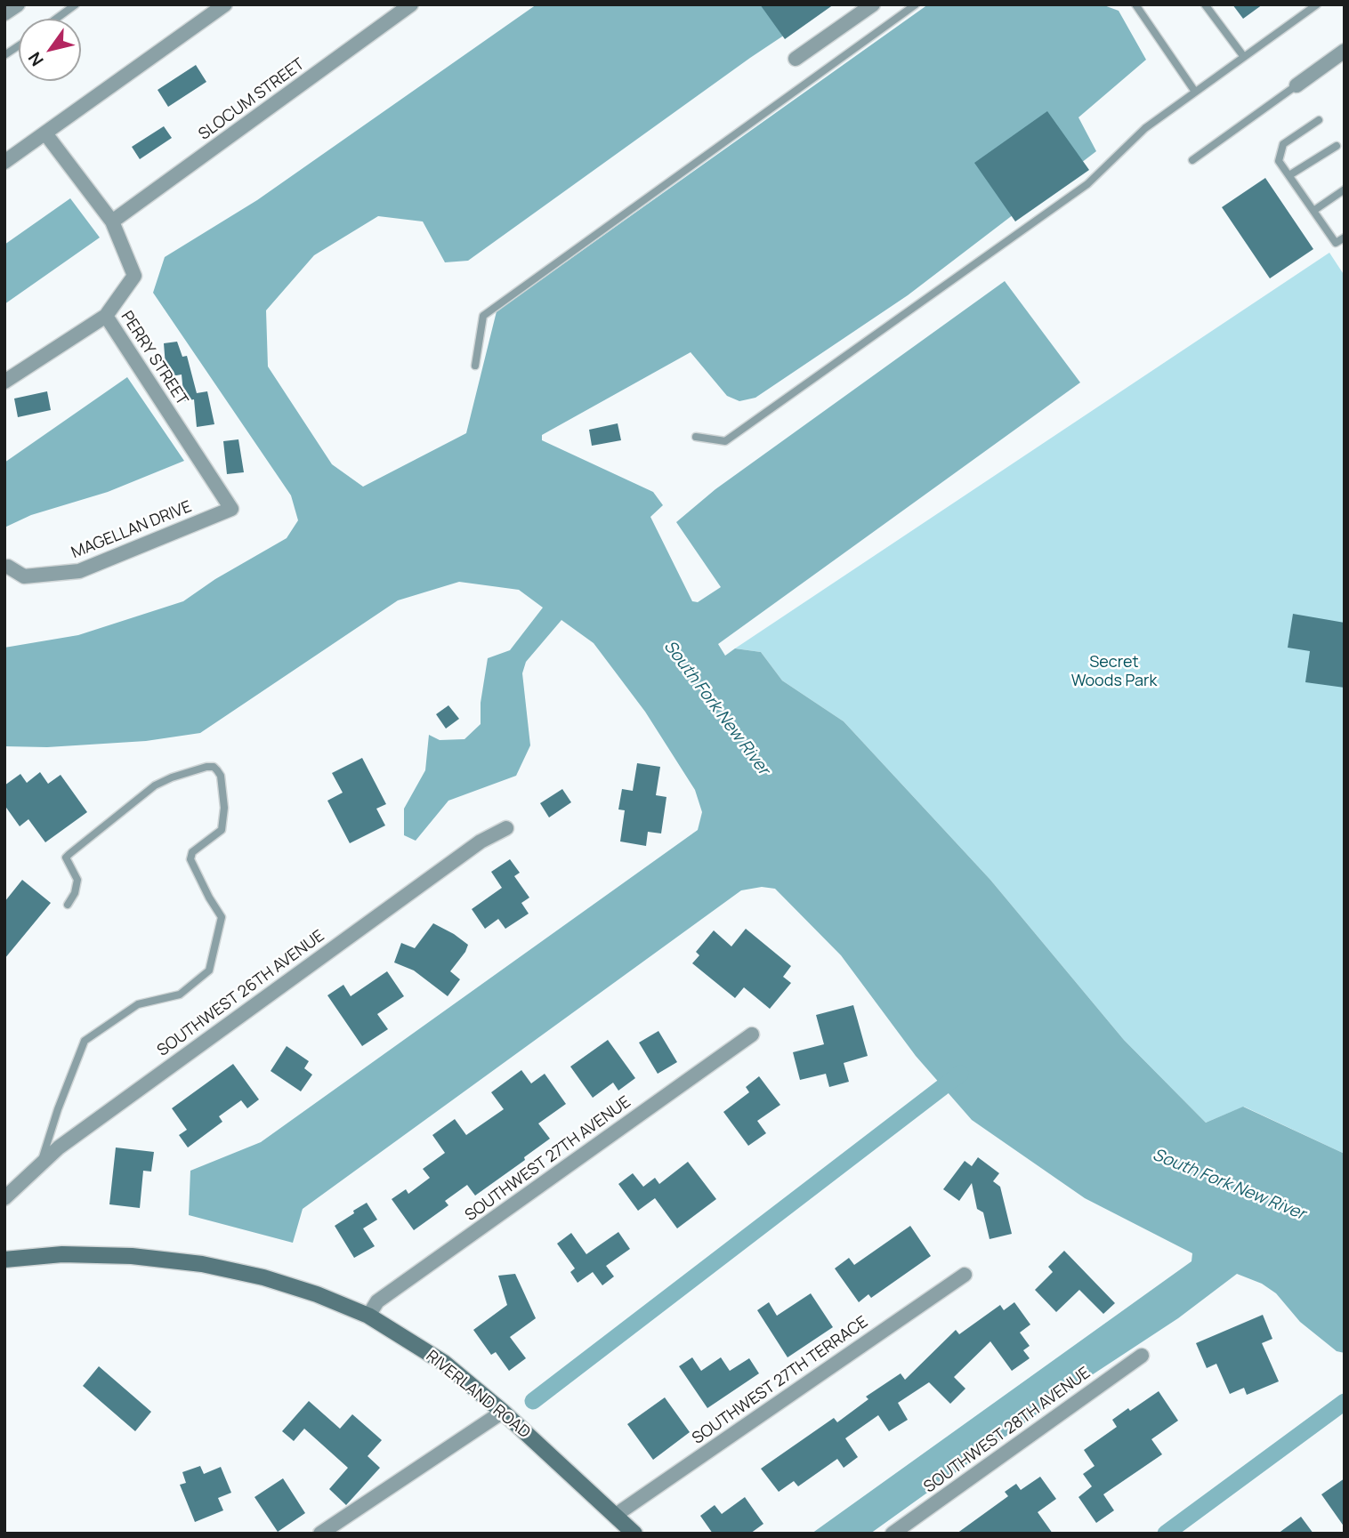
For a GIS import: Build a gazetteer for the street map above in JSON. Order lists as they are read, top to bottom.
{
  "streets": {
    "street": [
      "SLOCUM STREET",
      "PERRY STREET",
      "MAGELLAN DRIVE",
      "SOUTHWEST 26TH AVENUE",
      "SOUTHWEST 27TH AVENUE",
      "SOUTHWEST 27TH TERRACE",
      "RIVERLAND ROAD",
      "SOUTHWEST 28TH AVENUE"
    ]
  },
  "crossings": [
    ["SLOCUM STREET", "PERRY STREET"],
    ["PERRY STREET", "MAGELLAN DRIVE"],
    ["SOUTHWEST 27TH AVENUE", "RIVERLAND ROAD"],
    ["SOUTHWEST 27TH TERRACE", "RIVERLAND ROAD"]
  ],
  "water": ["South Fork New River"],
  "parks": ["Secret Woods Park"],
  "north": "bottom left"
}
